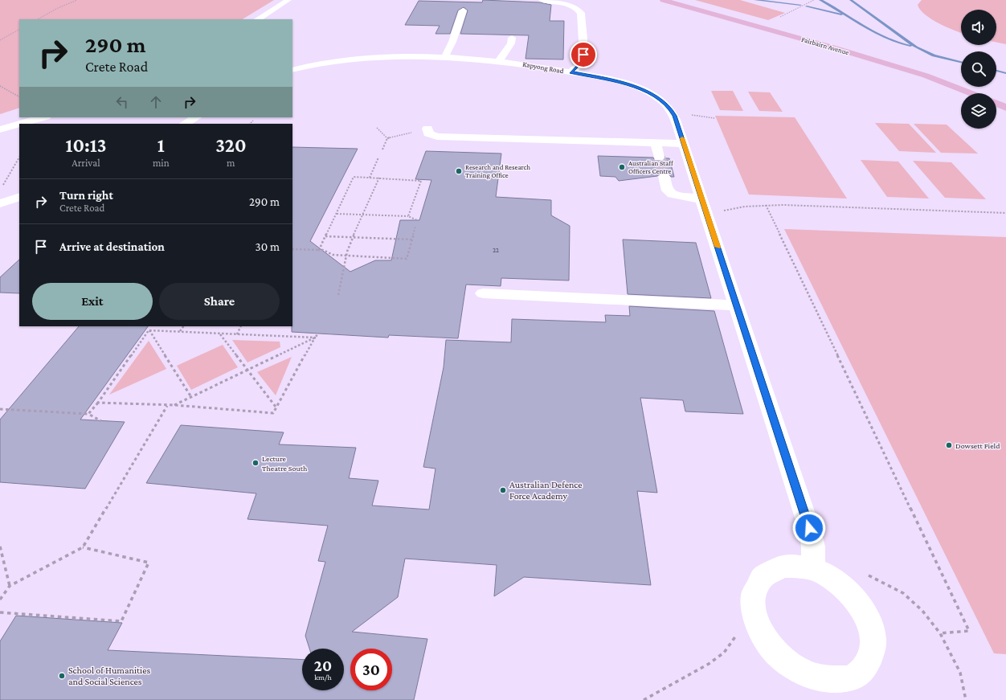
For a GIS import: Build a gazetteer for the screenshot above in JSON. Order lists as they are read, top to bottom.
{
  "streets": {
    "main road": ["Fairbairn Avenue"],
    "street": ["Kapyong Road"]
  },
  "places": [
    "Australian Staff Officers Centre",
    "Research and Research Training Office",
    "Dowsett Field",
    "Lecture Theatre South",
    "Australian Defence Force Academy",
    "School of Humanities and Social Sciences"
  ],
  "house_numbers": ["22"],
  "page": {
    "turn": ["290 m", "Crete Road"],
    "eta": [
      "10:13",
      "Arrival",
      "1",
      "min",
      "320",
      "m"
    ],
    "list": [
      {
        "name": "Turn right",
        "note": "Crete Road",
        "value": "290 m"
      },
      {
        "name": "Arrive at destination",
        "value": "30 m"
      }
    ],
    "buttons": ["Exit", "Share"],
    "speed": "20 km/h",
    "limit": "30"
  }
}
